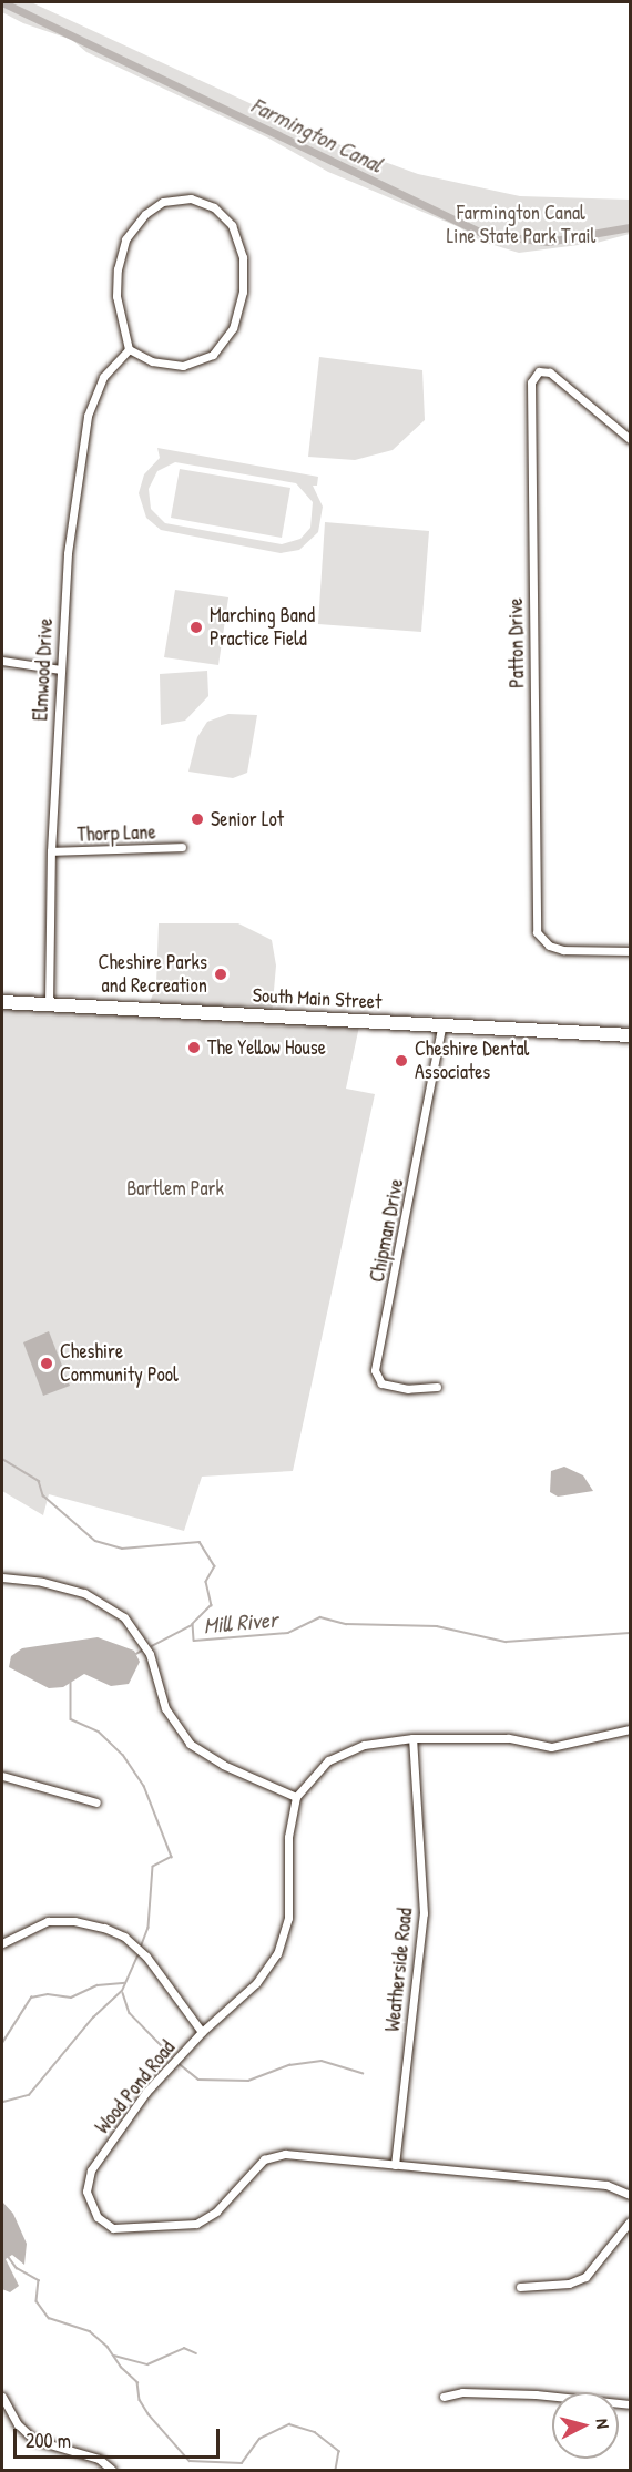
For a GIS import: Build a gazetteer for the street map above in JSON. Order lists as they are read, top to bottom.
{
  "streets": {
    "highway": ["South Main Street"],
    "street": [
      "Patton Drive",
      "Elmwood Drive",
      "Thorp Lane",
      "Chipman Drive",
      "Weatherside Road",
      "Wood Pond Road"
    ]
  },
  "crossings": [
    ["Elmwood Drive", "Thorp Lane"],
    ["Elmwood Drive", "South Main Street"],
    ["South Main Street", "Chipman Drive"],
    ["Weatherside Road", "Wood Pond Road"]
  ],
  "water": ["Farmington Canal", "Mill River"],
  "parks": ["Farmington Canal Line State Park Trail", "Bartlem Park"],
  "places": [
    "Marching Band Practice Field",
    "Senior Lot",
    "Cheshire Parks and Recreation",
    "The Yellow House",
    "Cheshire Dental Associates",
    "Cheshire Community Pool"
  ],
  "scale_bar": "200 m",
  "north": "right"
}
